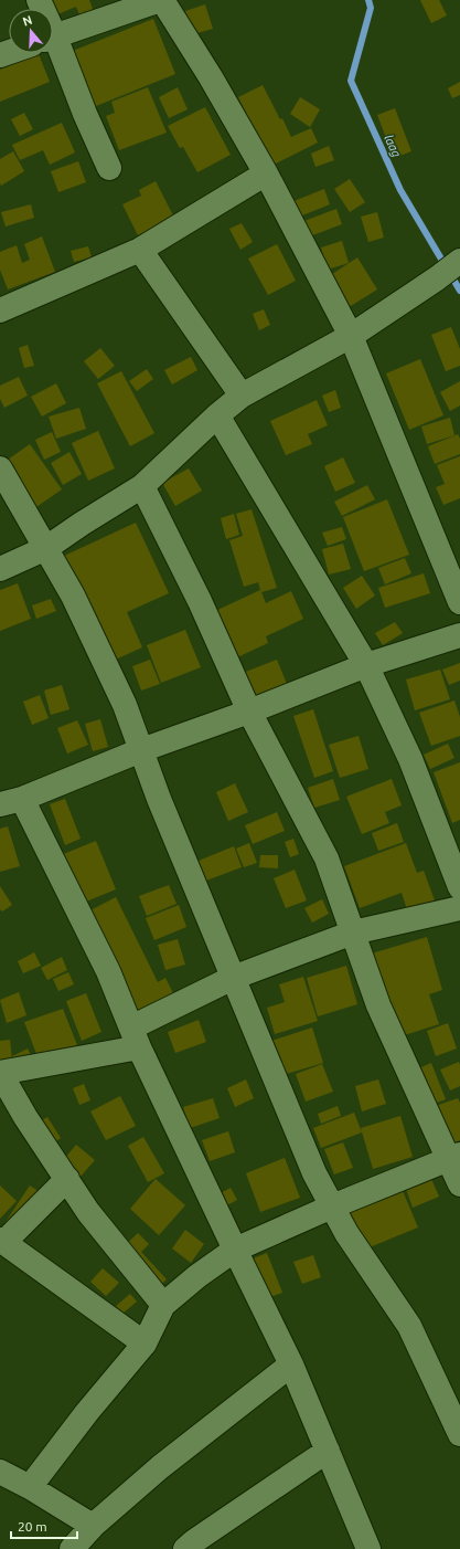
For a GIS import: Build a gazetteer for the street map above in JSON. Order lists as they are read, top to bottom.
{
  "water": ["laag"],
  "scale_bar": "20 m",
  "north": "top"
}
